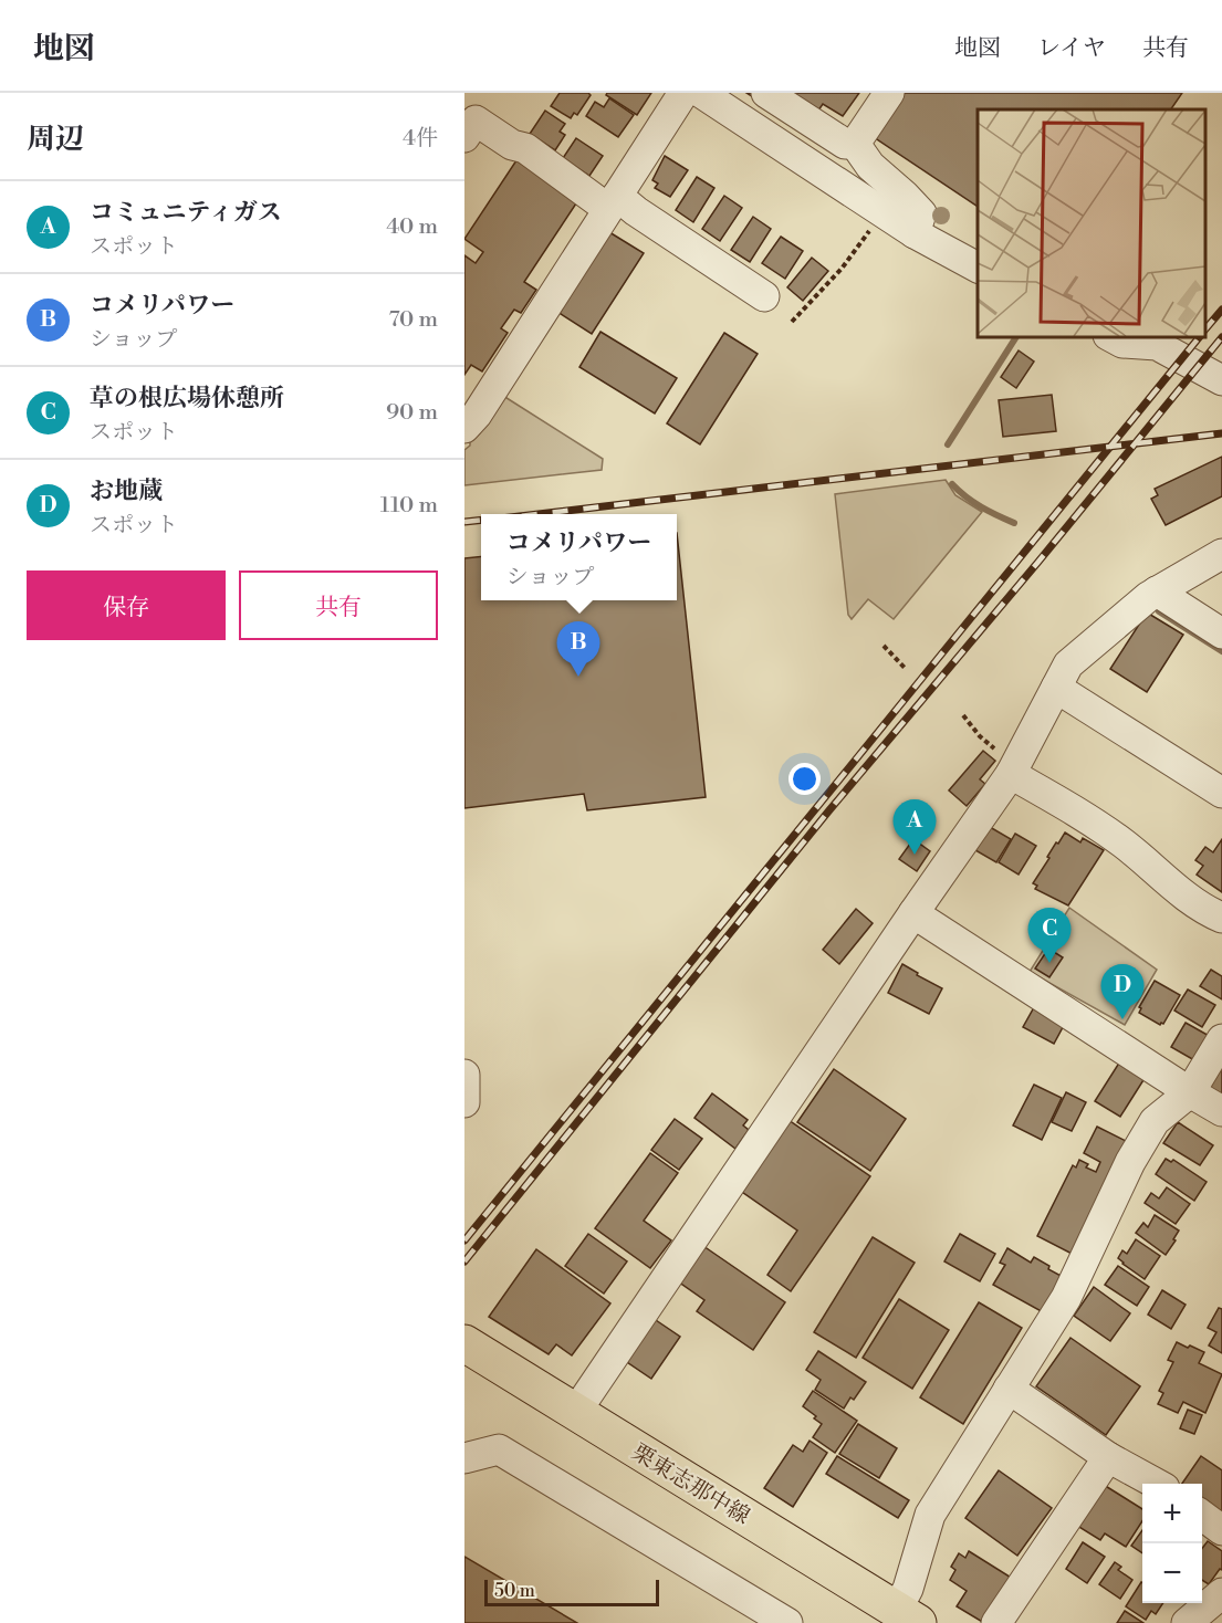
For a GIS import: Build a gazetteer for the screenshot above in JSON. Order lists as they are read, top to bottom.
{
  "streets": {
    "main road": ["栗東志那中線"]
  },
  "scale_bar": "50 m",
  "page": {
    "header": "地図",
    "nav": ["地図", "レイヤ", "共有"],
    "heading": ["周辺", "4件"],
    "list": [
      {
        "mark": "A",
        "name": "コミュニティガス",
        "note": "スポット",
        "value": "40 m"
      },
      {
        "mark": "B",
        "name": "コメリパワー",
        "note": "ショップ",
        "value": "70 m"
      },
      {
        "mark": "C",
        "name": "草の根広場休憩所",
        "note": "スポット",
        "value": "90 m"
      },
      {
        "mark": "D",
        "name": "お地蔵",
        "note": "スポット",
        "value": "110 m"
      }
    ],
    "popup": ["コメリパワー", "ショップ"],
    "buttons": ["保存", "共有"],
    "pins": [
      "B",
      "A",
      "C",
      "D"
    ],
    "map_buttons": ["+", "−"],
    "scale": "50 m"
  }
}
